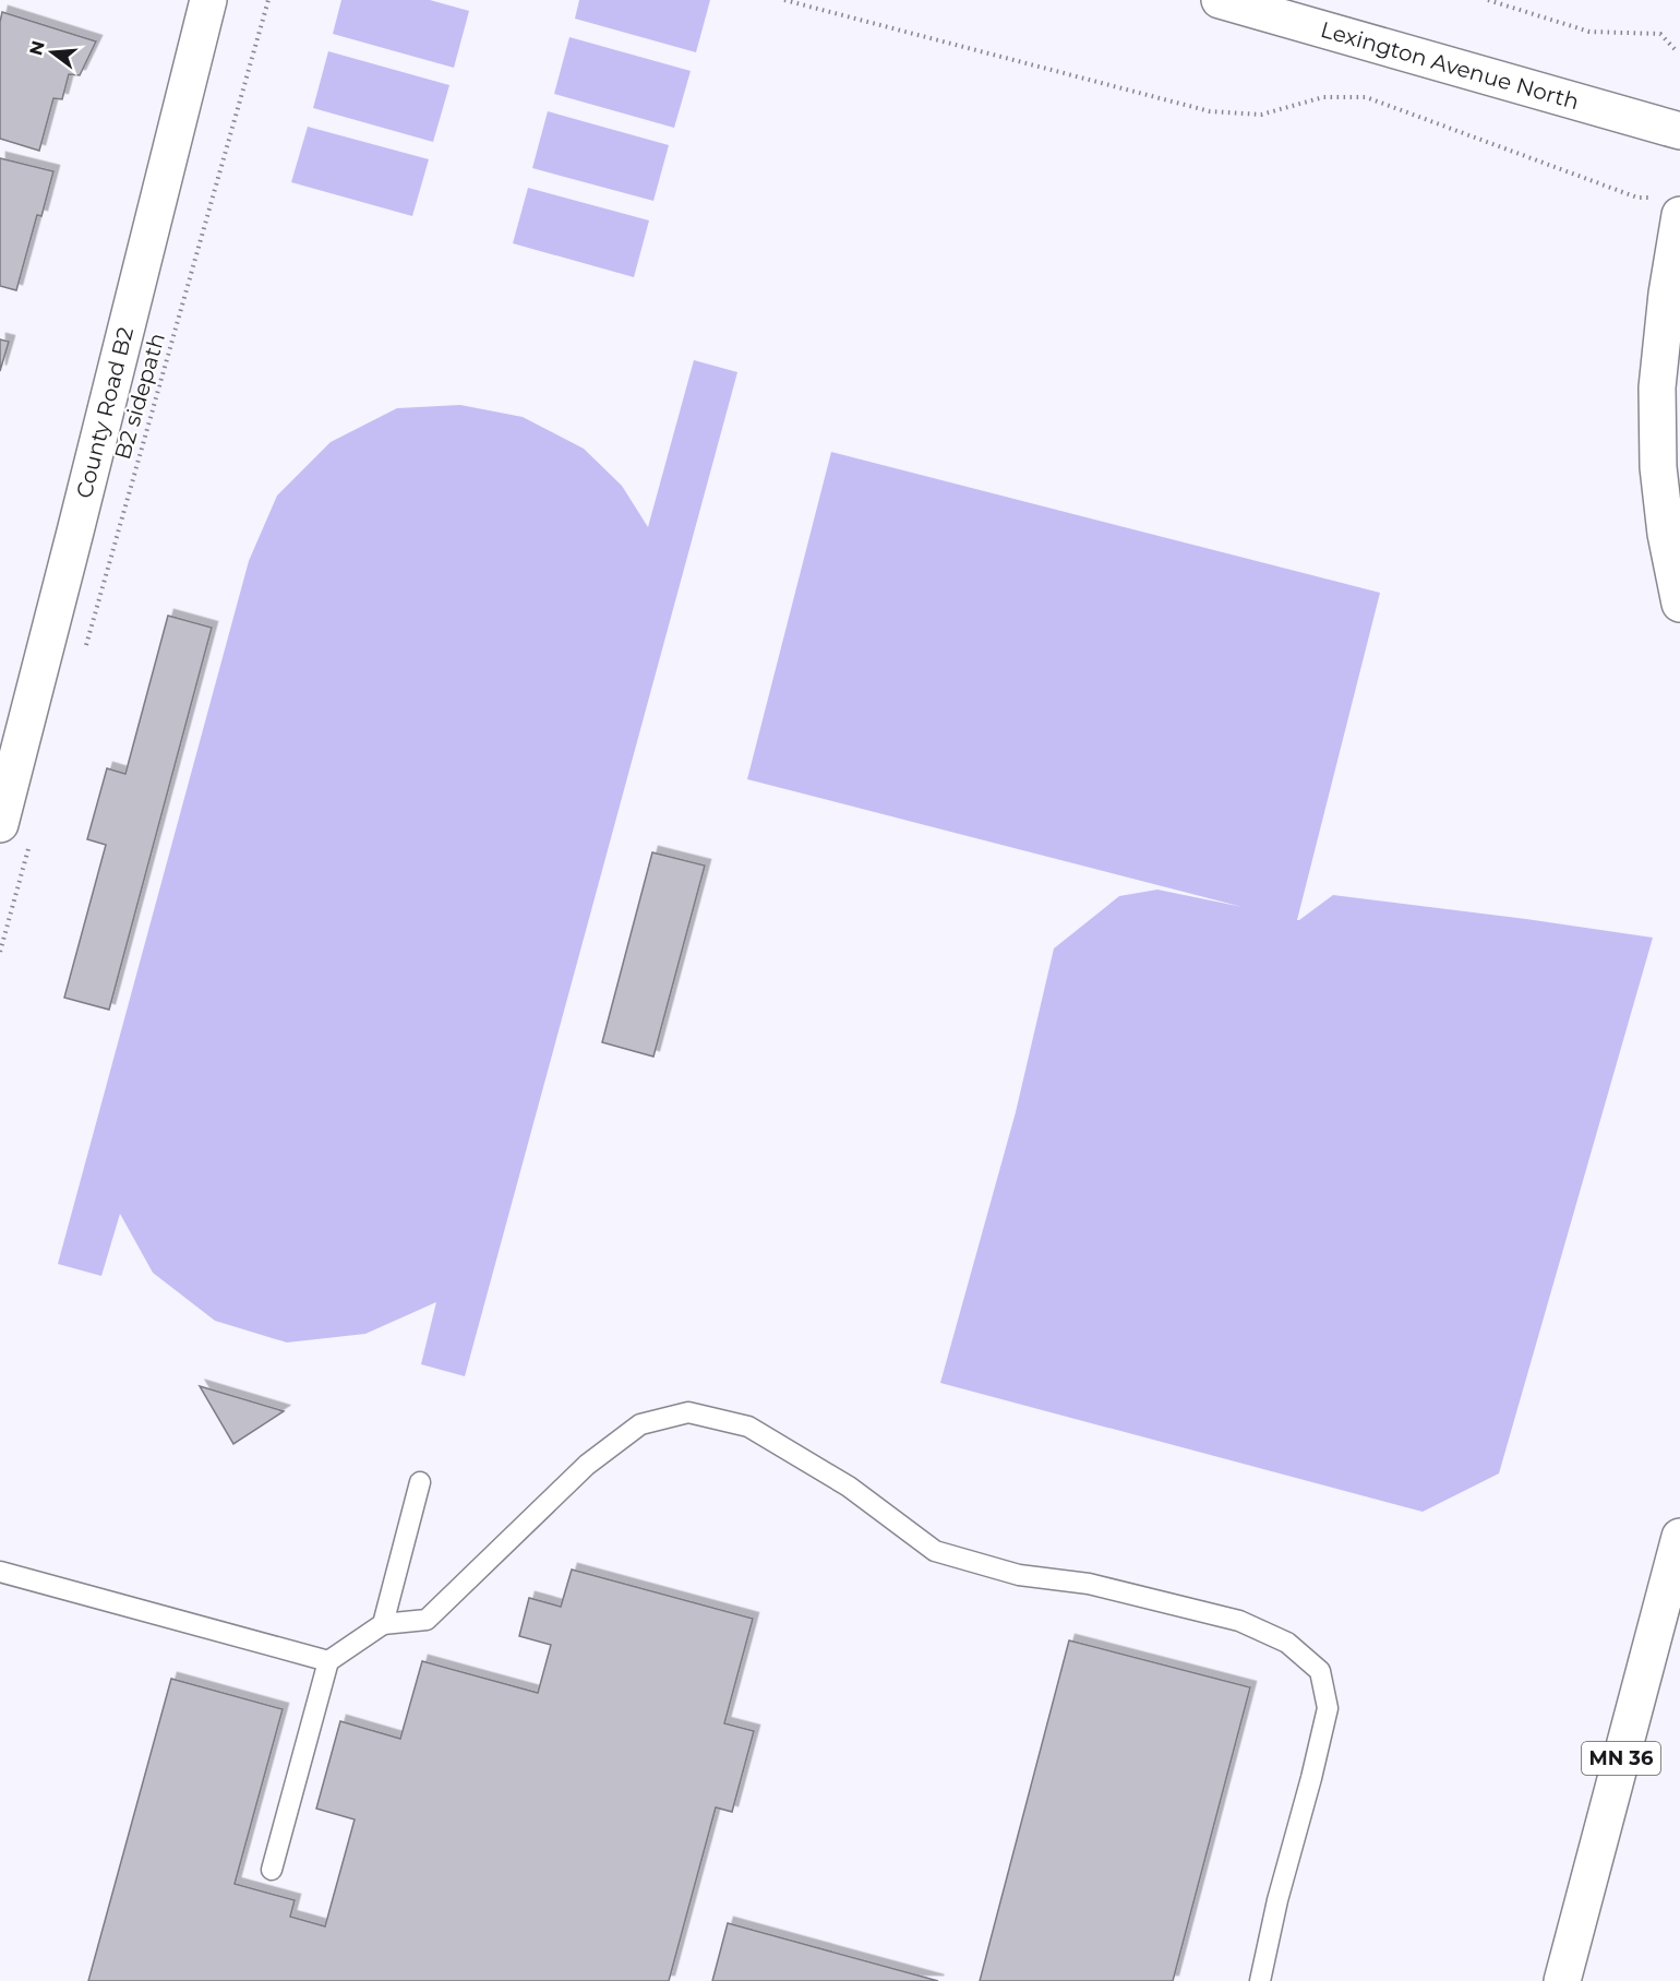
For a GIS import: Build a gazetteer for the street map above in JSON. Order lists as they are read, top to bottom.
{
  "streets": {
    "main road": ["Lexington Avenue North", "County Road B2", "MN 36"],
    "path": ["B2 sidepath"]
  },
  "north": "left"
}
